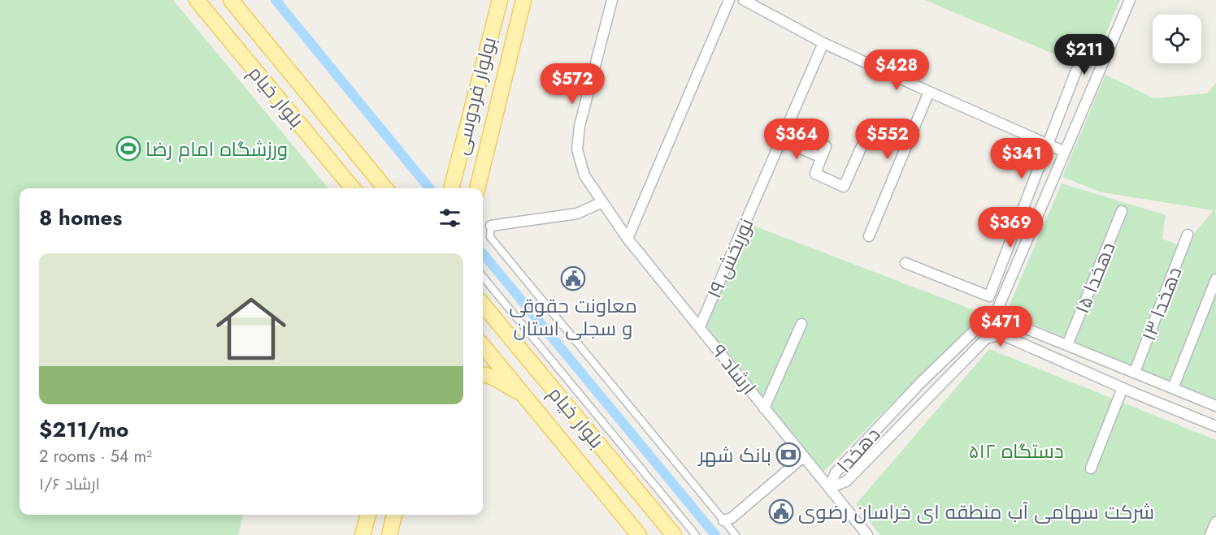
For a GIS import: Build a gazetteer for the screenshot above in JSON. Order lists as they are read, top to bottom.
{
  "streets": {
    "main road": ["بولوار فردوسی", "بلوار خیام"],
    "street": [
      "نوربخش ۱۹",
      "دهخدا ۱۵",
      "دهخدا ۱۳",
      "ارشاد ۹",
      "دهخدا"
    ]
  },
  "crossings": [
    ["نوربخش ۱۹", "ارشاد ۹"],
    ["ارشاد ۹", "دهخدا"]
  ],
  "parks": ["۵۱۲ دستگاه"],
  "places": {
    "sports": ["ورزشگاه امام رضا"],
    "public building": ["معاونت حقوقی و سجلی استان", "شرکت سهامی آب منطقه ای خراسان رضوی"],
    "bank": ["بانک شهر"]
  },
  "page": {
    "price": [
      "$211",
      "$428",
      "$572",
      "$364",
      "$552",
      "$341",
      "$369",
      "$471"
    ],
    "heading": "8 homes",
    "list": [
      {
        "name": "$211/mo",
        "note": "2 rooms · 54 m² · ارشاد ۱/۶"
      }
    ]
  }
}
